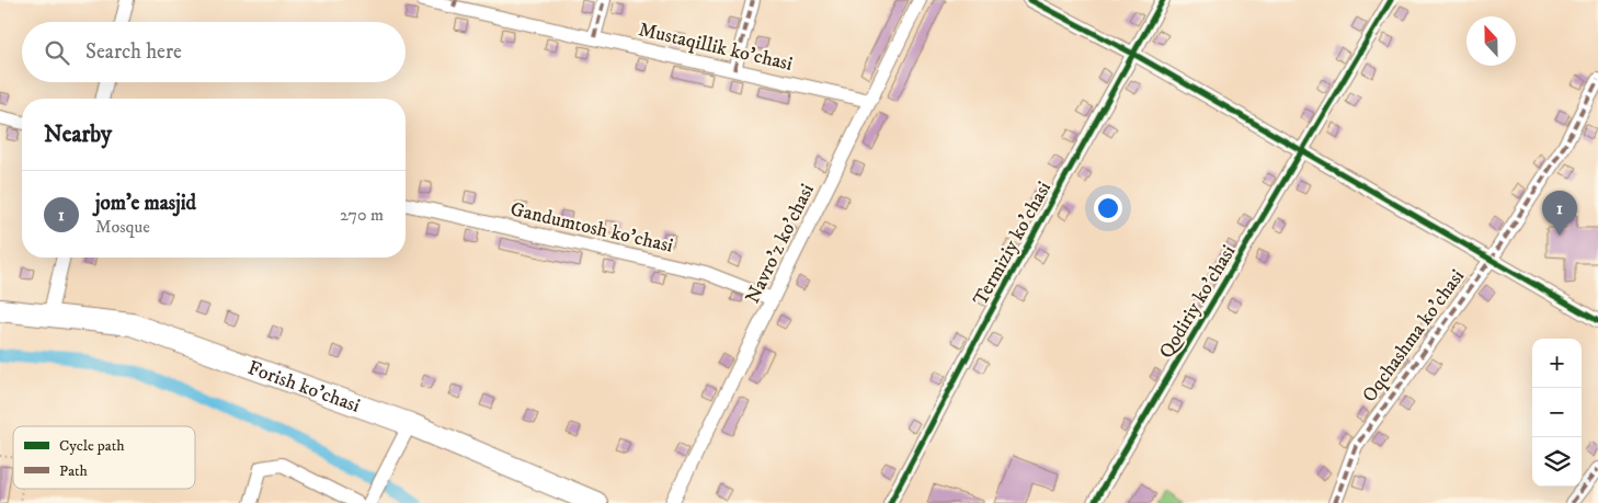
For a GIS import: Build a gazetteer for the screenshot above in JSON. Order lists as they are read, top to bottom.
{
  "streets": {
    "main road": ["Forish ko'chasi"],
    "street": [
      "Mustaqillik ko'chasi",
      "Gandumtosh ko'chasi",
      "Navro'z ko'chasi",
      "Termiziy ko'chasi",
      "Qodiriy ko'chasi",
      "Oqchashma ko'chasi"
    ]
  },
  "crossings": [
    ["Mustaqillik ko'chasi", "Navro'z ko'chasi"],
    ["Gandumtosh ko'chasi", "Navro'z ko'chasi"]
  ],
  "legend": ["Cycle path", "Path"],
  "north": "top",
  "page": {
    "search": "Search here",
    "heading": "Nearby",
    "list": [
      {
        "mark": "1",
        "name": "jom'e masjid",
        "note": "Mosque",
        "value": "270 m"
      }
    ],
    "pins": "1",
    "map_buttons": ["+", "−"]
  }
}
